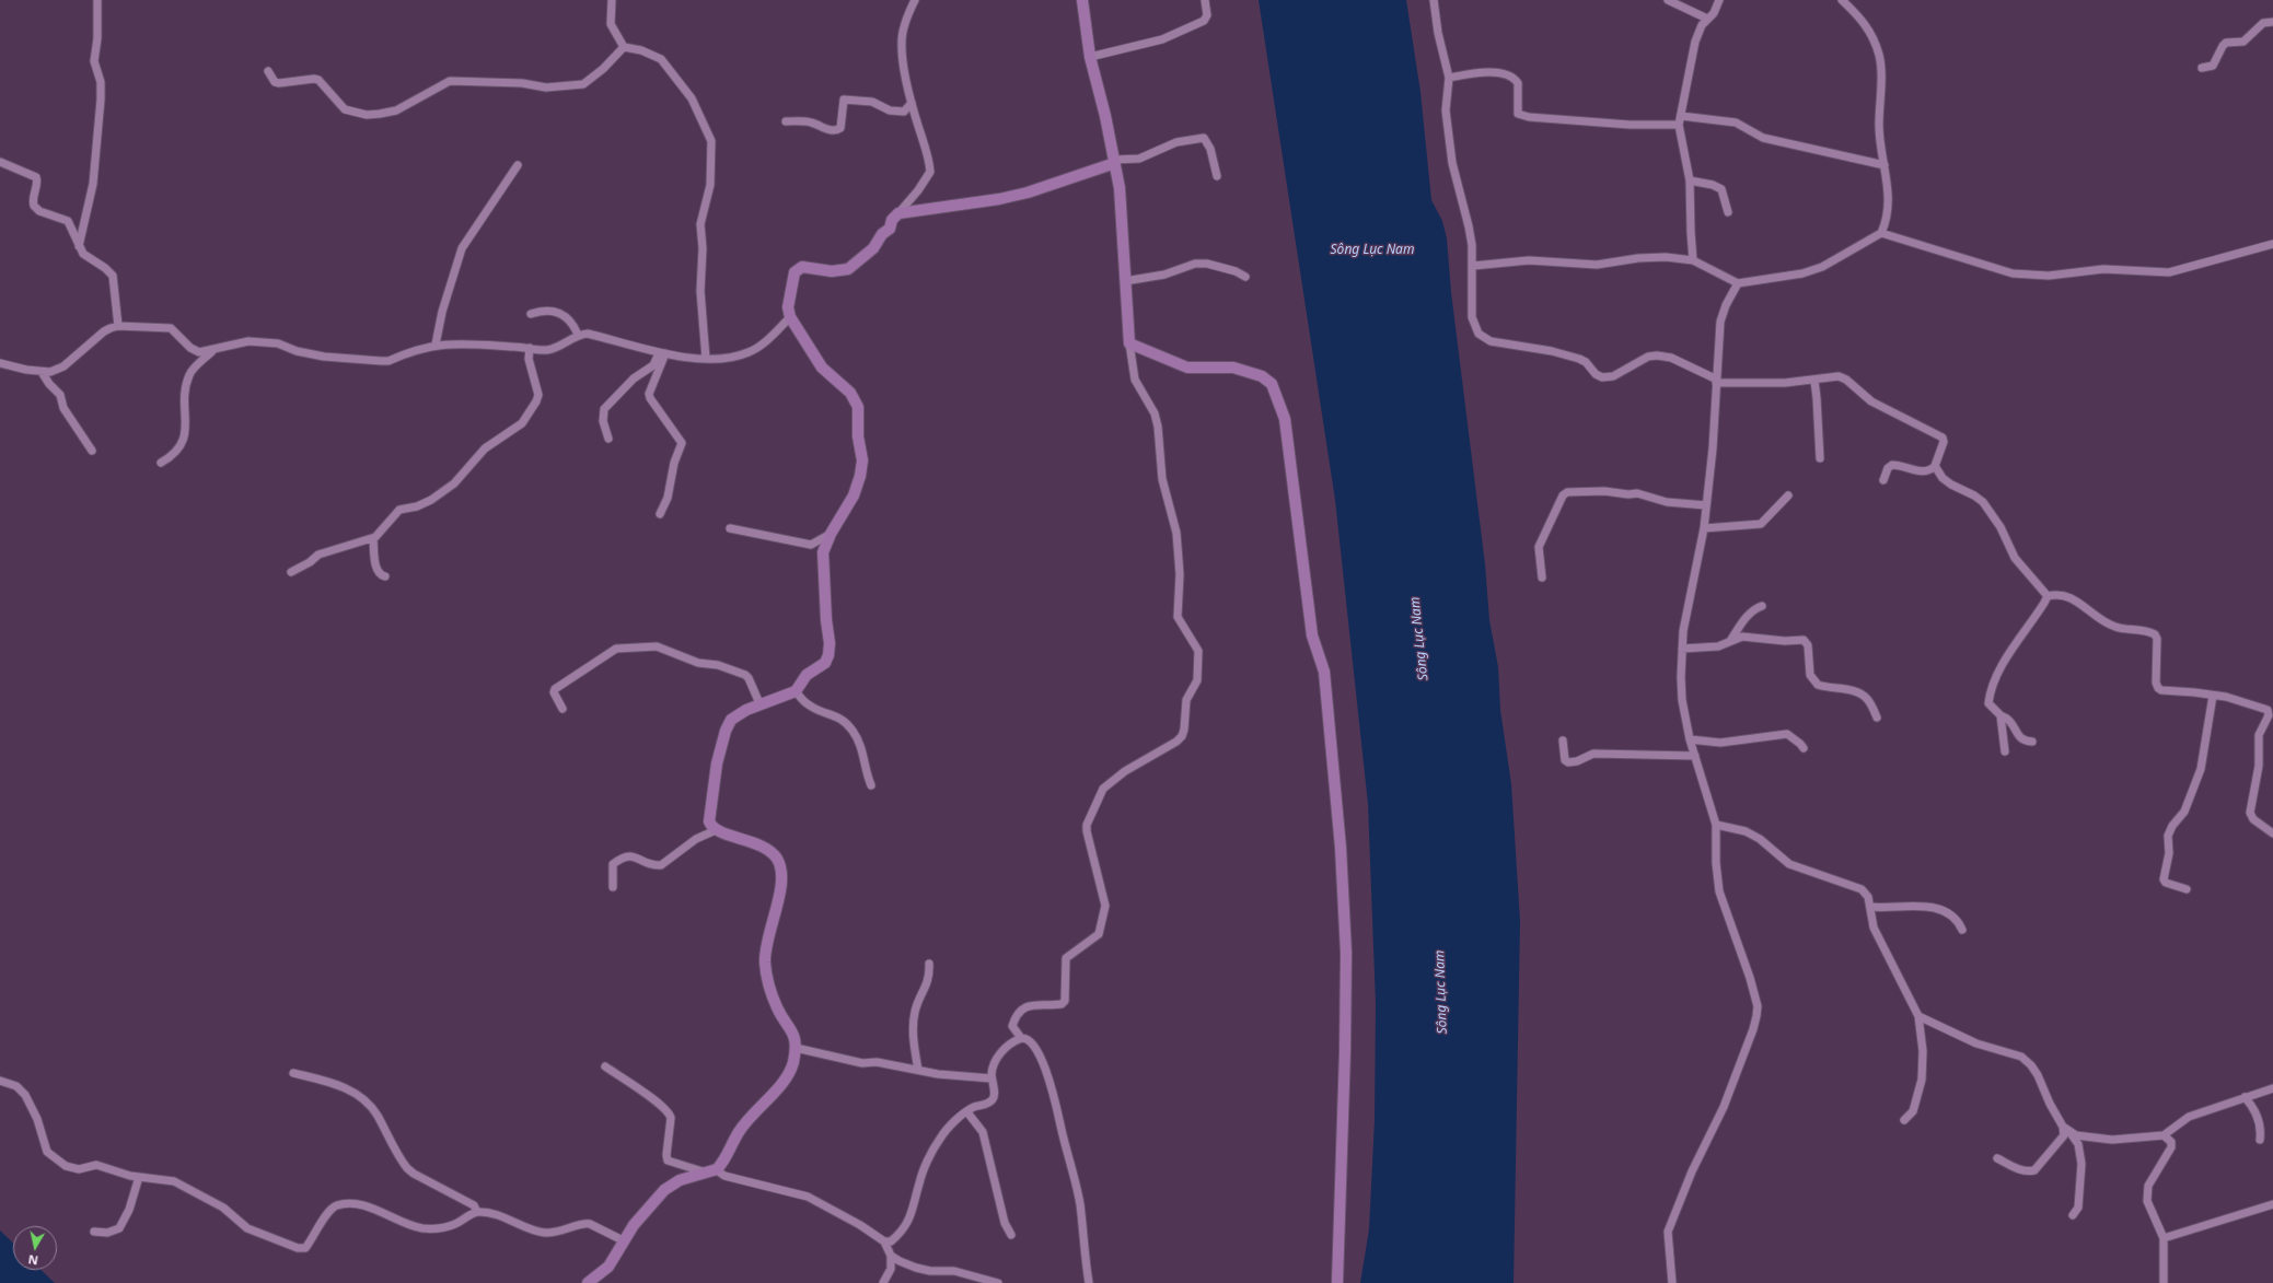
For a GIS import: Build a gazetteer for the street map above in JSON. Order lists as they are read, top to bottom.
{
  "water": ["Sông Lục Nam"],
  "north": "bottom"
}
